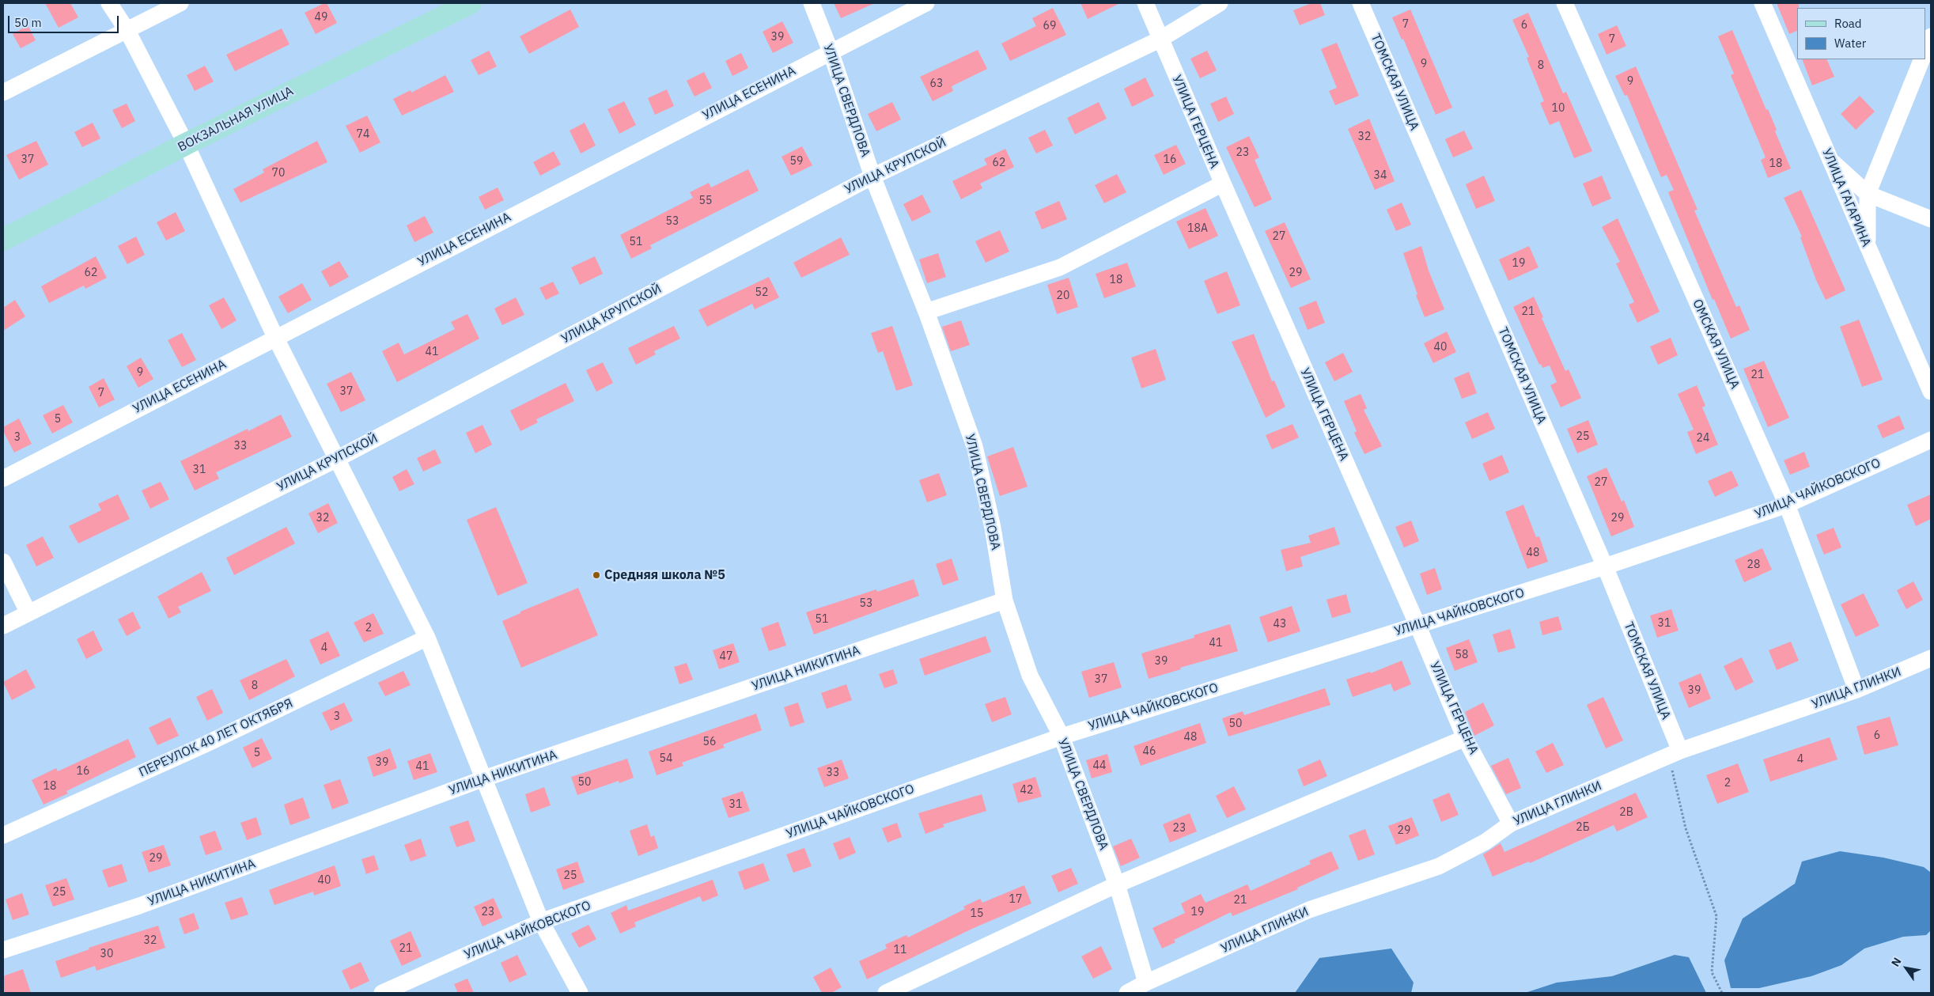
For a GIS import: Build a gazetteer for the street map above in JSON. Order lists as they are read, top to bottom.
{
  "streets": {
    "main road": ["ВОКЗАЛЬНАЯ УЛИЦА"],
    "street": [
      "ТОМСКАЯ УЛИЦА",
      "УЛИЦА ЕСЕНИНА",
      "УЛИЦА СВЕРДЛОВА",
      "УЛИЦА ГЕРЦЕНА",
      "УЛИЦА КРУПСКОЙ",
      "УЛИЦА ГАГАРИНА",
      "ОМСКАЯ УЛИЦА",
      "УЛИЦА ЧАЙКОВСКОГО",
      "УЛИЦА НИКИТИНА",
      "УЛИЦА ГЛИНКИ",
      "ПЕРЕУЛОК 40 ЛЕТ ОКТЯБРЯ"
    ]
  },
  "crossings": [
    ["ТОМСКАЯ УЛИЦА", "УЛИЦА ЧАЙКОВСКОГО"],
    ["ТОМСКАЯ УЛИЦА", "УЛИЦА ГЛИНКИ"],
    ["УЛИЦА ЕСЕНИНА", "УЛИЦА СВЕРДЛОВА"],
    ["УЛИЦА СВЕРДЛОВА", "УЛИЦА КРУПСКОЙ"],
    ["УЛИЦА СВЕРДЛОВА", "УЛИЦА ЧАЙКОВСКОГО"],
    ["УЛИЦА СВЕРДЛОВА", "УЛИЦА НИКИТИНА"],
    ["УЛИЦА СВЕРДЛОВА", "УЛИЦА ГЛИНКИ"],
    ["УЛИЦА ГЕРЦЕНА", "УЛИЦА КРУПСКОЙ"],
    ["УЛИЦА ГЕРЦЕНА", "УЛИЦА ЧАЙКОВСКОГО"],
    ["УЛИЦА ГЕРЦЕНА", "УЛИЦА ГЛИНКИ"],
    ["ОМСКАЯ УЛИЦА", "УЛИЦА ЧАЙКОВСКОГО"],
    ["ОМСКАЯ УЛИЦА", "УЛИЦА ГЛИНКИ"]
  ],
  "places": ["Средняя школа №5"],
  "house_numbers": [
    "49",
    "7",
    "6",
    "69",
    "39",
    "7",
    "9",
    "8",
    "9",
    "63",
    "10",
    "74",
    "32",
    "23",
    "37",
    "16",
    "59",
    "62",
    "18",
    "70",
    "34",
    "55",
    "53",
    "18А",
    "27",
    "51",
    "19",
    "62",
    "29",
    "18",
    "52",
    "20",
    "21",
    "40",
    "41",
    "9",
    "21",
    "37",
    "7",
    "5",
    "25",
    "3",
    "24",
    "33",
    "31",
    "27",
    "32",
    "29",
    "48",
    "28",
    "53",
    "51",
    "31",
    "43",
    "2",
    "41",
    "4",
    "58",
    "47",
    "39",
    "37",
    "8",
    "39",
    "3",
    "50",
    "6",
    "48",
    "56",
    "46",
    "5",
    "54",
    "4",
    "39",
    "44",
    "41",
    "16",
    "33",
    "50",
    "2",
    "18",
    "42",
    "31",
    "2В",
    "2Б",
    "23",
    "29",
    "29",
    "25",
    "40",
    "25",
    "17",
    "21",
    "23",
    "19",
    "15",
    "32",
    "21",
    "11",
    "30"
  ],
  "legend": ["Road", "Water"],
  "scale_bar": "50 m",
  "north": "top left"
}
